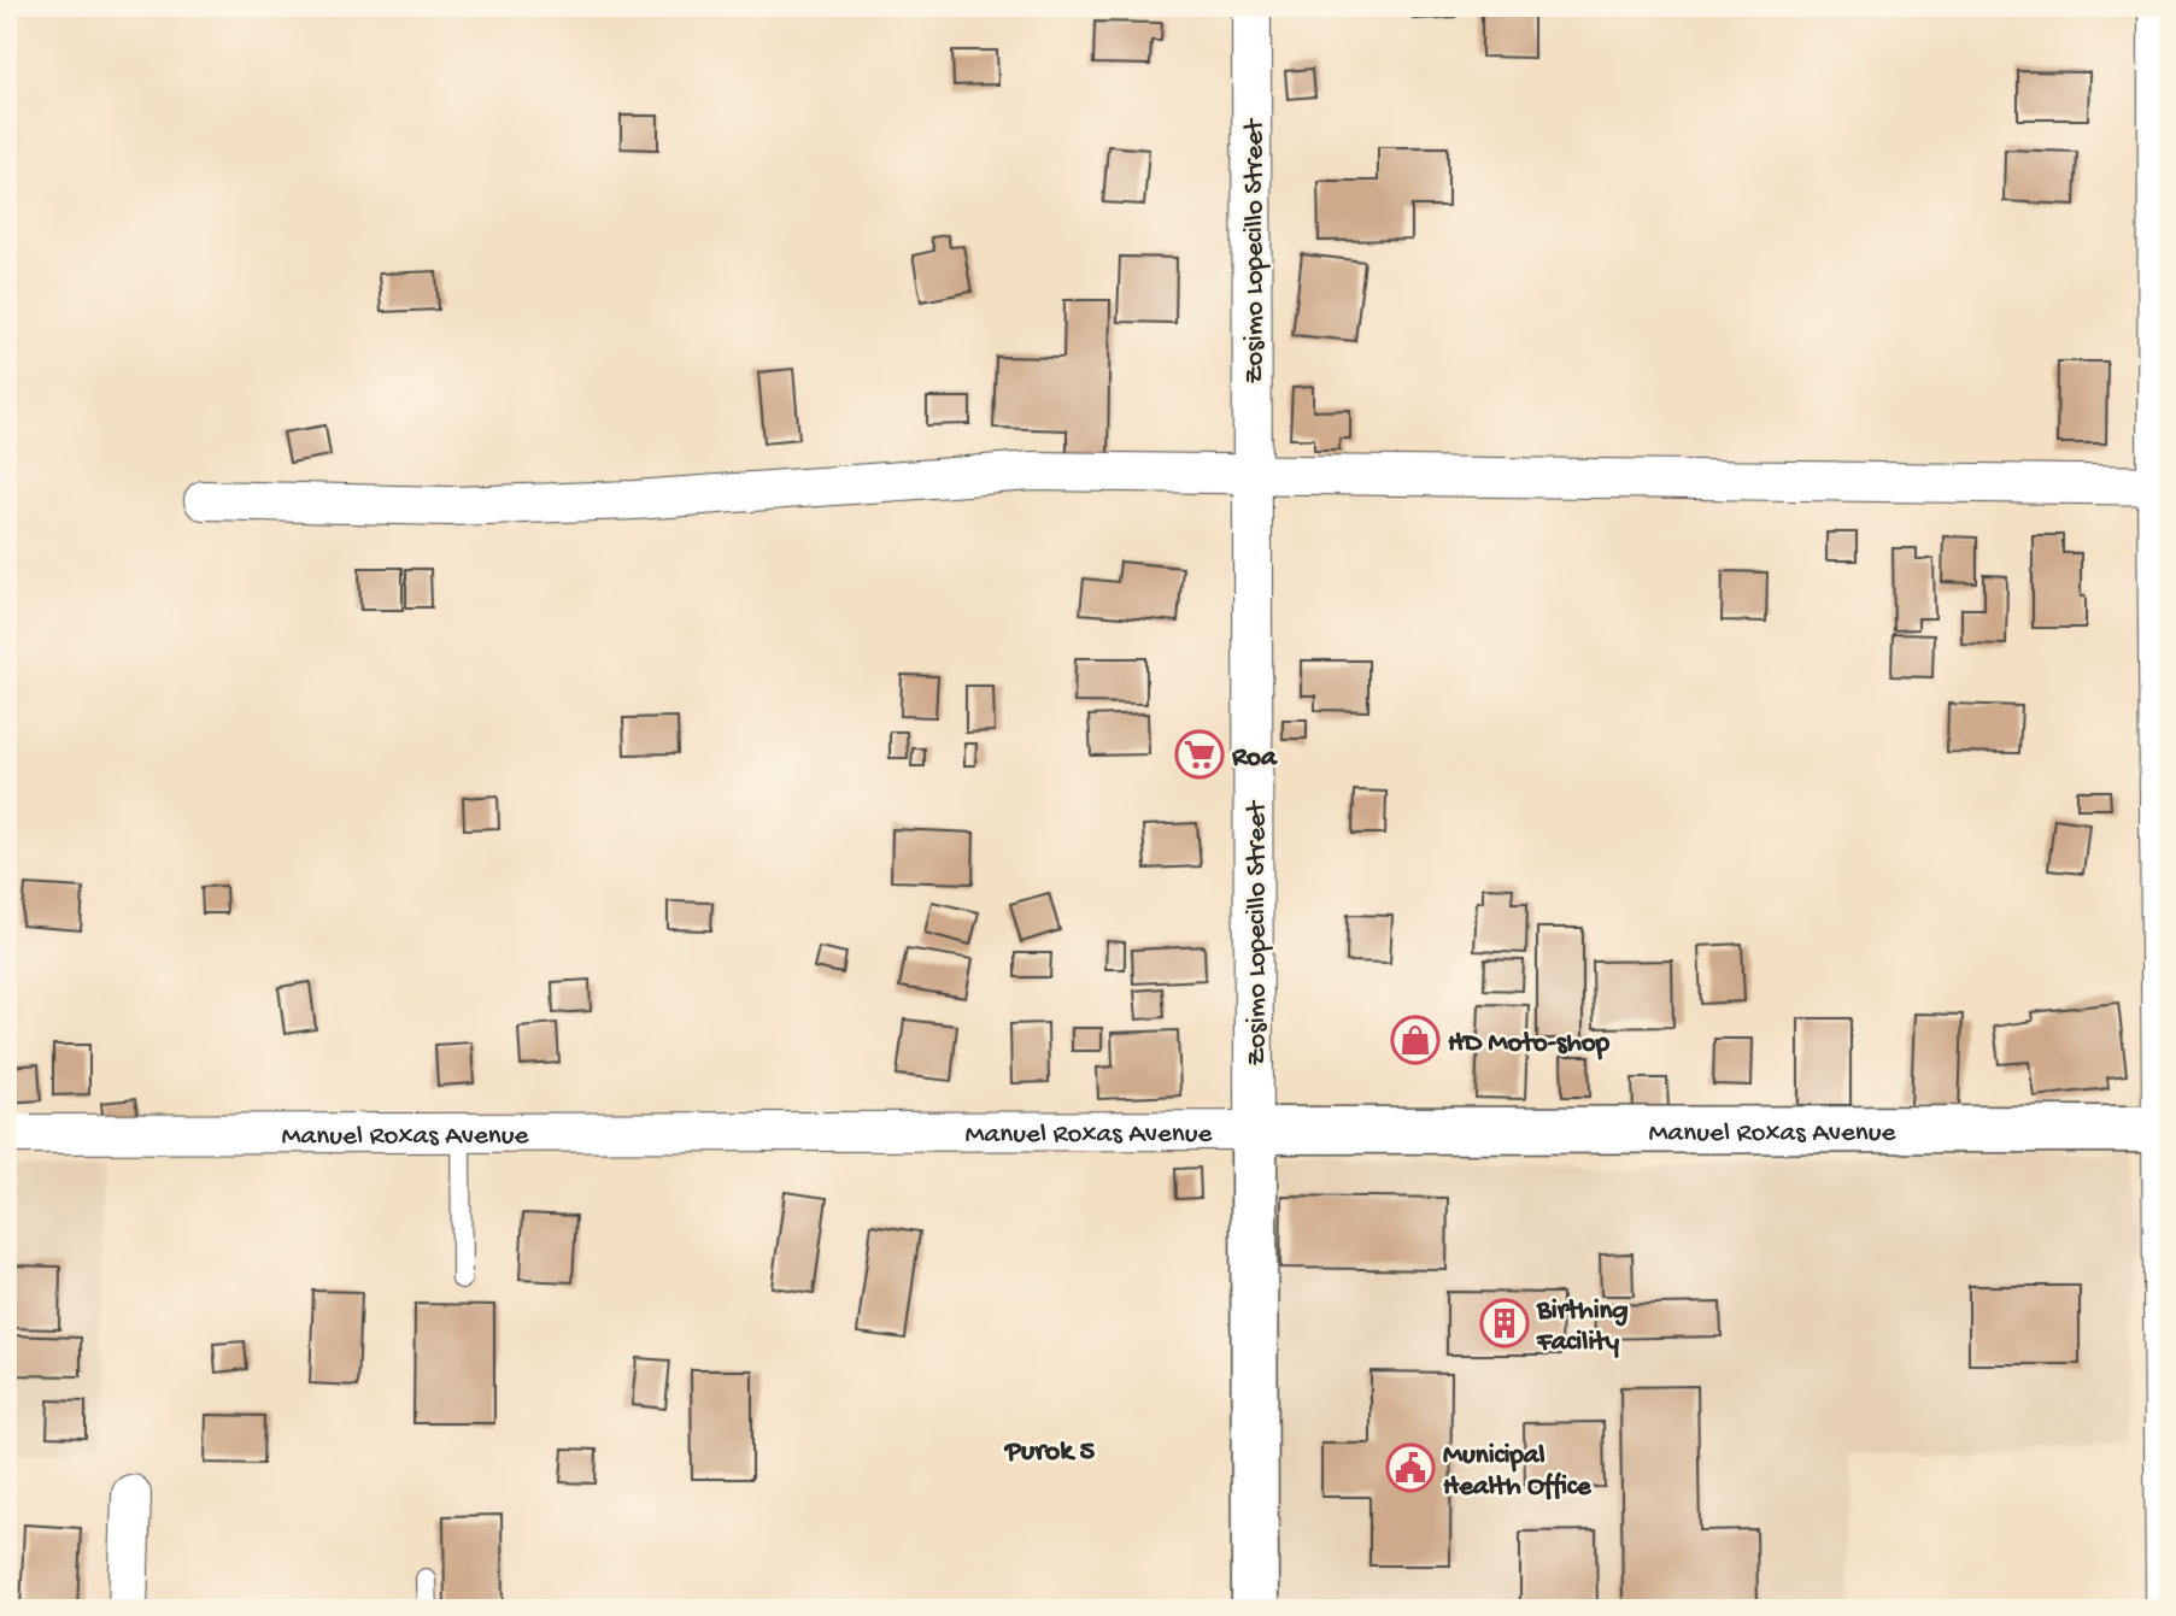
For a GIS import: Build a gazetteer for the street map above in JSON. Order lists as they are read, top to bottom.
{
  "streets": {
    "main road": ["Zosimo Lopecillo Street", "Manuel Roxas Avenue"]
  },
  "crossings": [
    ["Zosimo Lopecillo Street", "Manuel Roxas Avenue"]
  ],
  "districts": ["Purok 5"],
  "places": {
    "supermarket": ["Roa"],
    "shop": ["HD Moto-shop"],
    "building": ["Birthing Facility"],
    "public building": ["Municipal Health Office"]
  }
}
